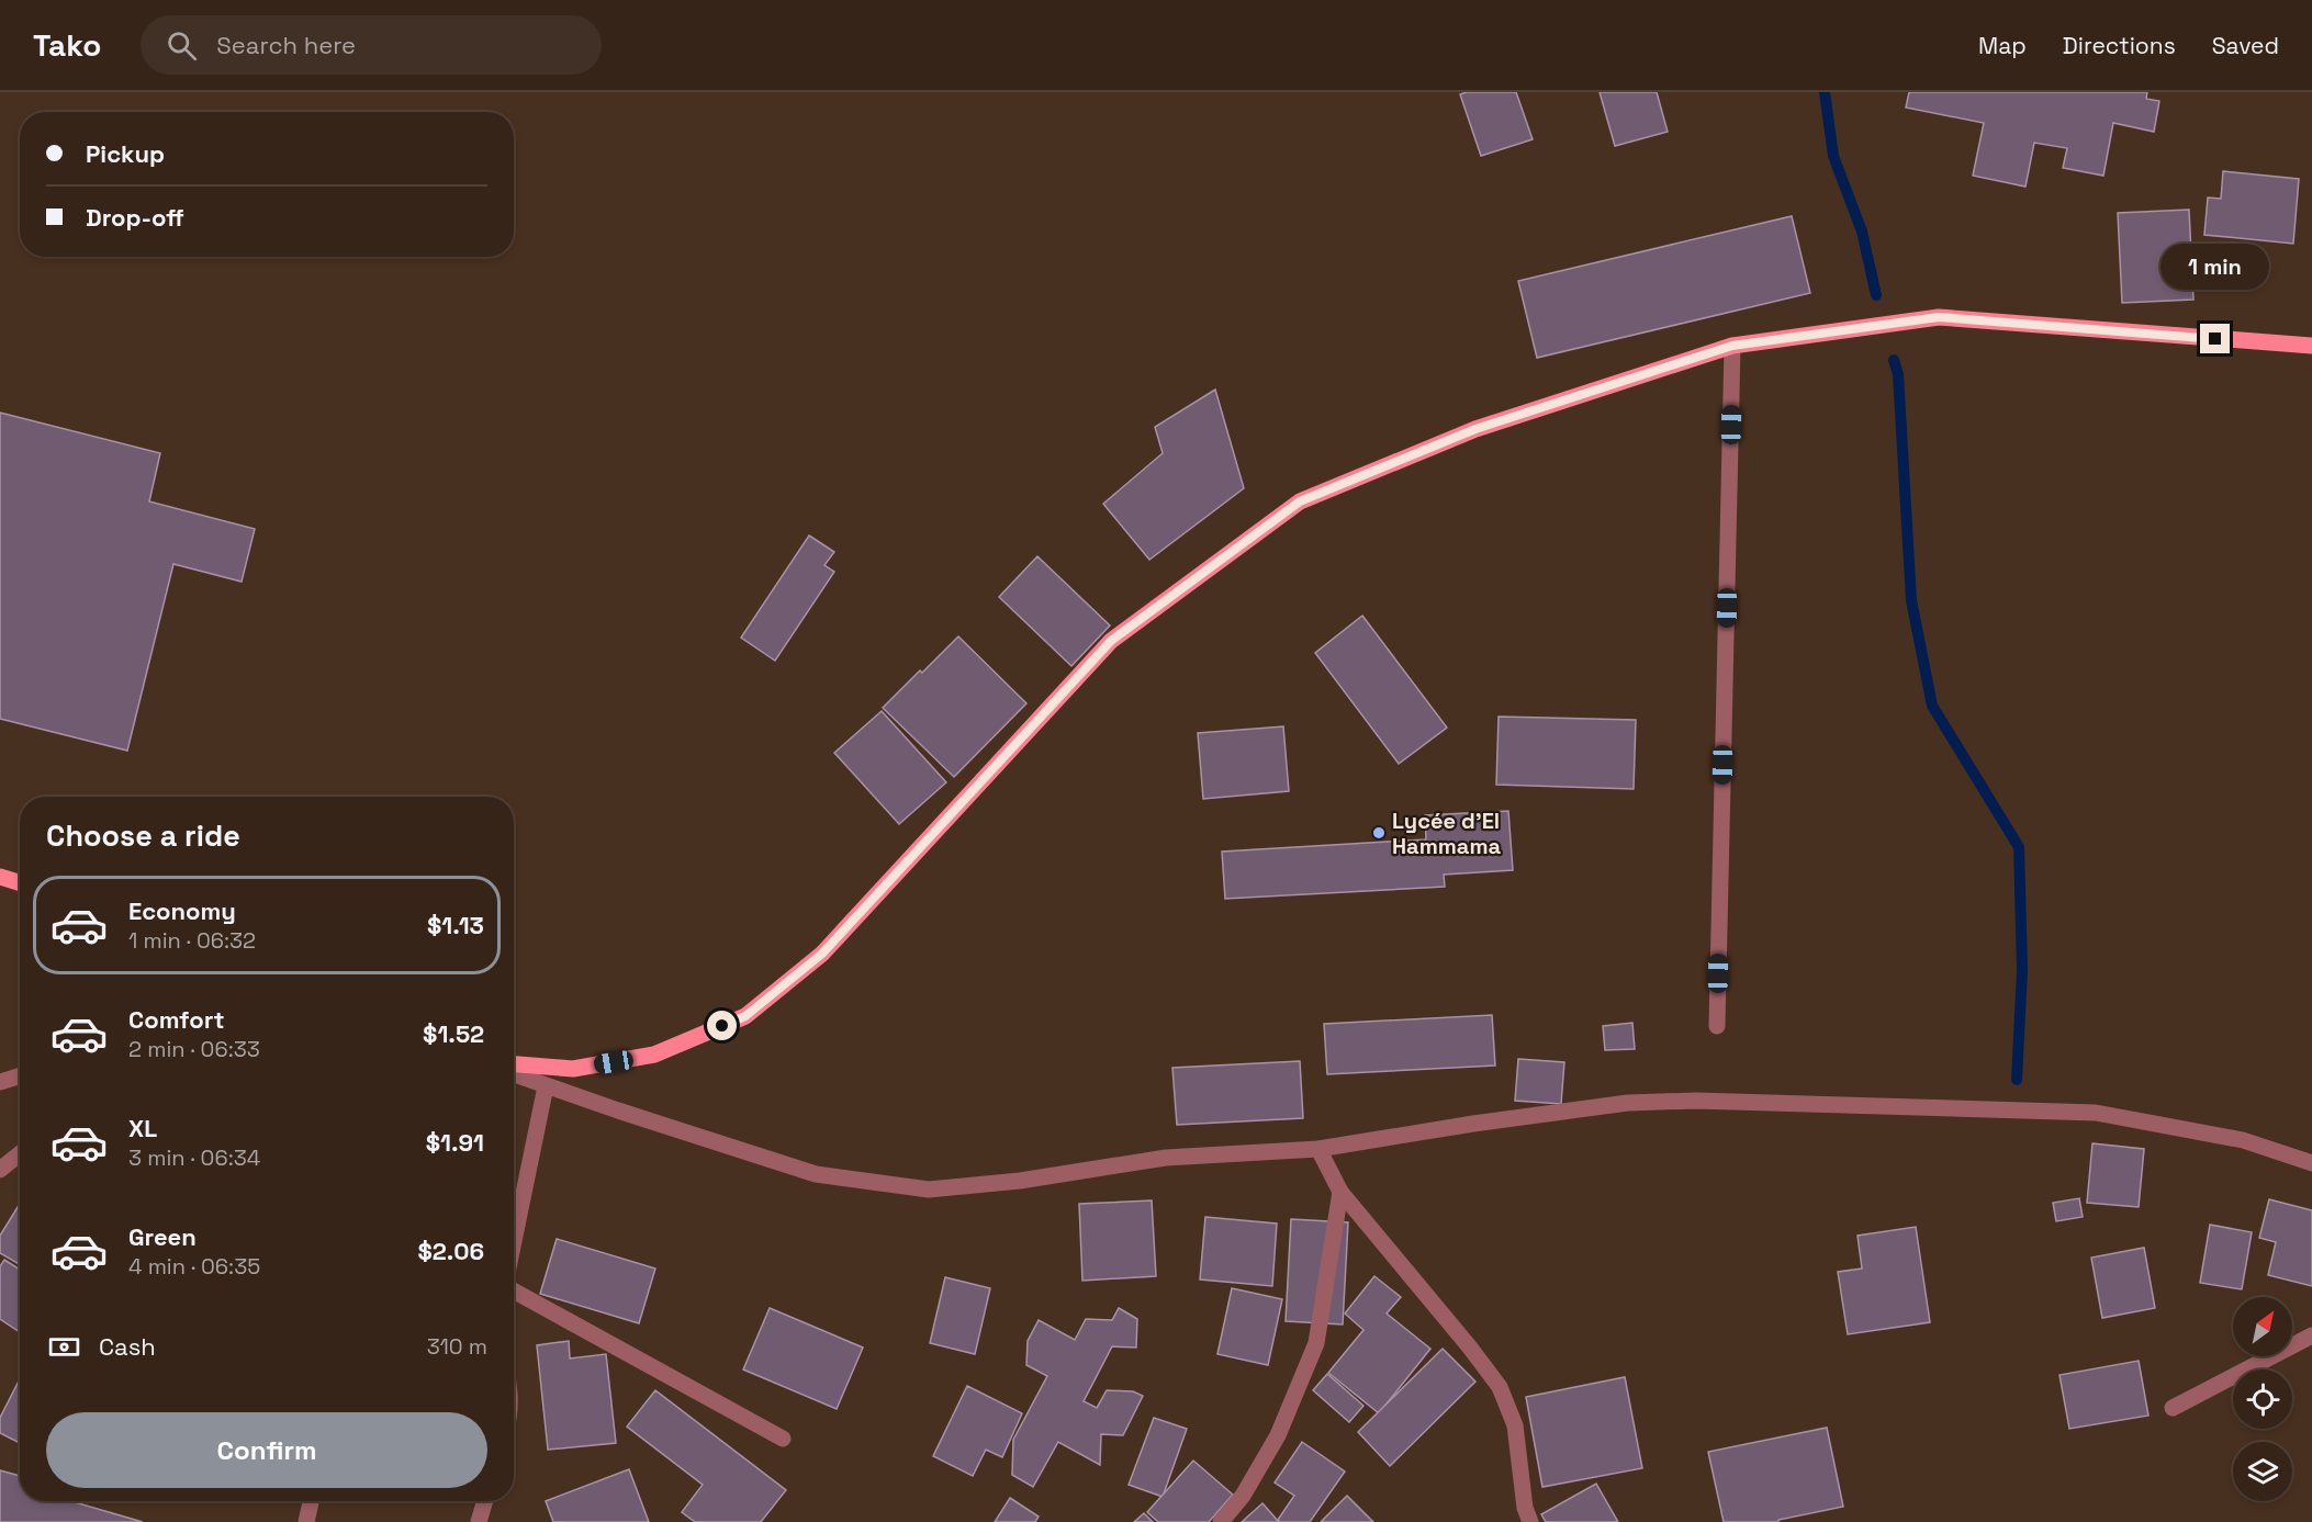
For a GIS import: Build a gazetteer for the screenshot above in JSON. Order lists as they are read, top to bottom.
{
  "places": ["Lycée d'El Hammama"],
  "north": "top right",
  "page": {
    "header": "Tako",
    "search": "Search here",
    "nav": ["Map", "Directions", "Saved"],
    "banner": ["Pickup", "Drop-off"],
    "bubble": "1 min",
    "heading": "Choose a ride",
    "list": [
      {
        "name": "Economy",
        "note": "1 min · 06:32",
        "value": "$1.13"
      },
      {
        "name": "Comfort",
        "note": "2 min · 06:33",
        "value": "$1.52"
      },
      {
        "name": "XL",
        "note": "3 min · 06:34",
        "value": "$1.91"
      },
      {
        "name": "Green",
        "note": "4 min · 06:35",
        "value": "$2.06"
      }
    ],
    "pay": ["Cash", "310 m"],
    "buttons": "Confirm"
  }
}
